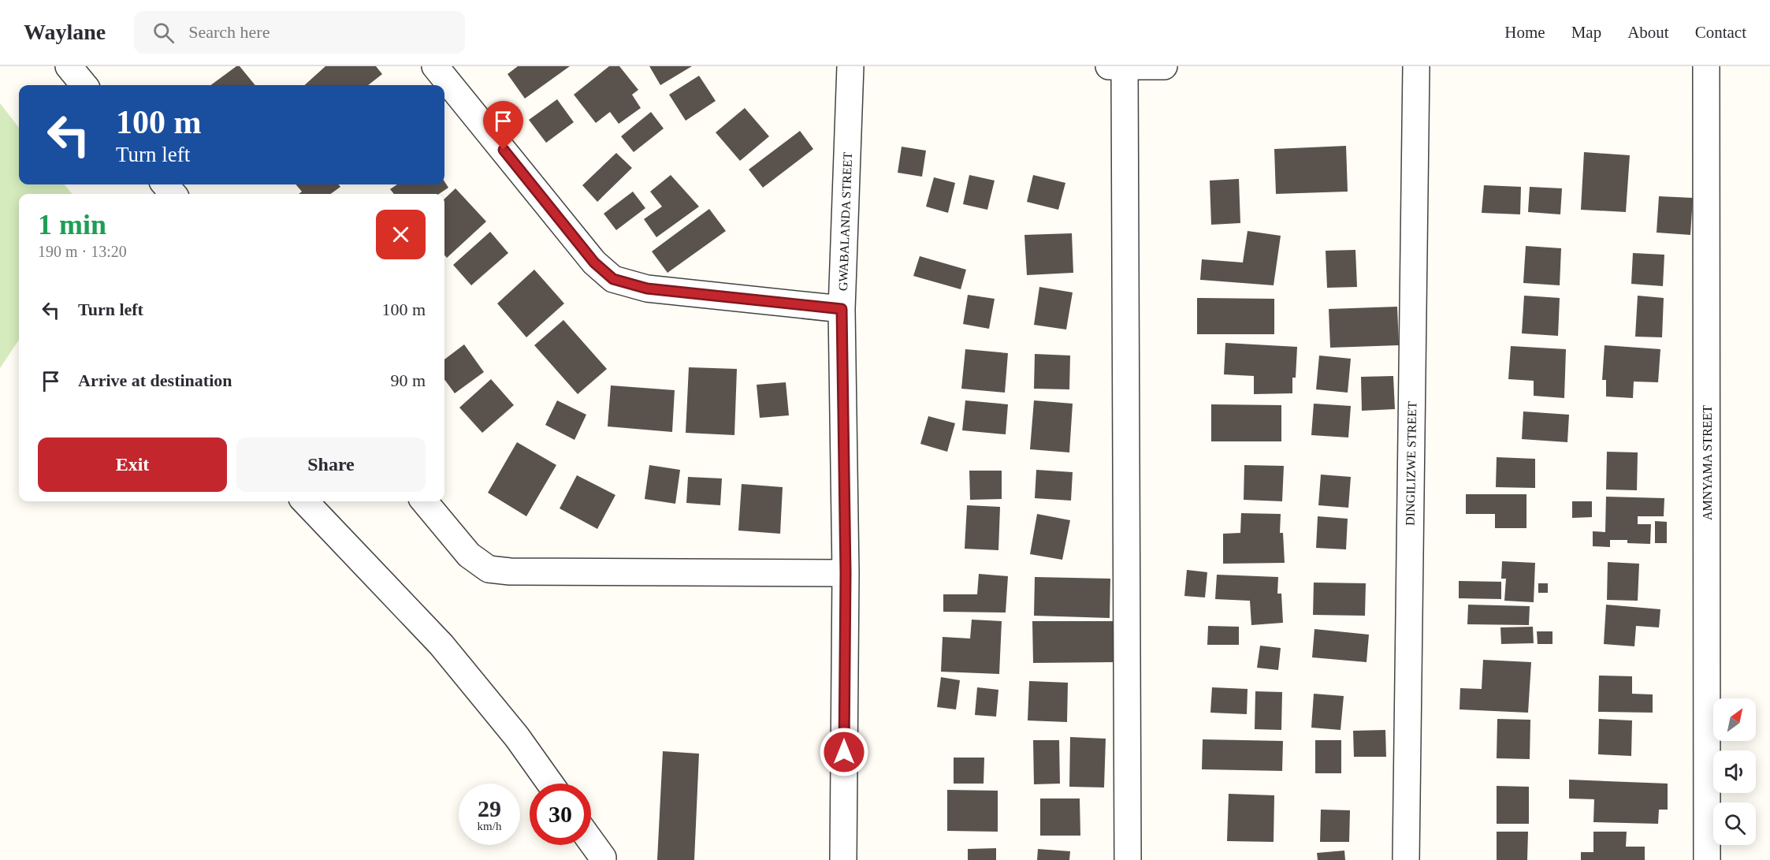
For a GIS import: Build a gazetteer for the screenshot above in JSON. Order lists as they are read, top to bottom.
{
  "streets": {
    "street": ["GWABALANDA STREET", "AMNYAMA STREET", "DINGILIZWE STREET"]
  },
  "north": "top right",
  "page": {
    "header": "Waylane",
    "search": "Search here",
    "nav": [
      "Home",
      "Map",
      "About",
      "Contact"
    ],
    "turn": ["100 m", "Turn left"],
    "heading": ["1 min", "190 m · 13:20"],
    "list": [
      {
        "name": "Turn left",
        "value": "100 m"
      },
      {
        "name": "Arrive at destination",
        "value": "90 m"
      }
    ],
    "buttons": ["Exit", "Share"],
    "speed": "29 km/h",
    "limit": "30"
  }
}
